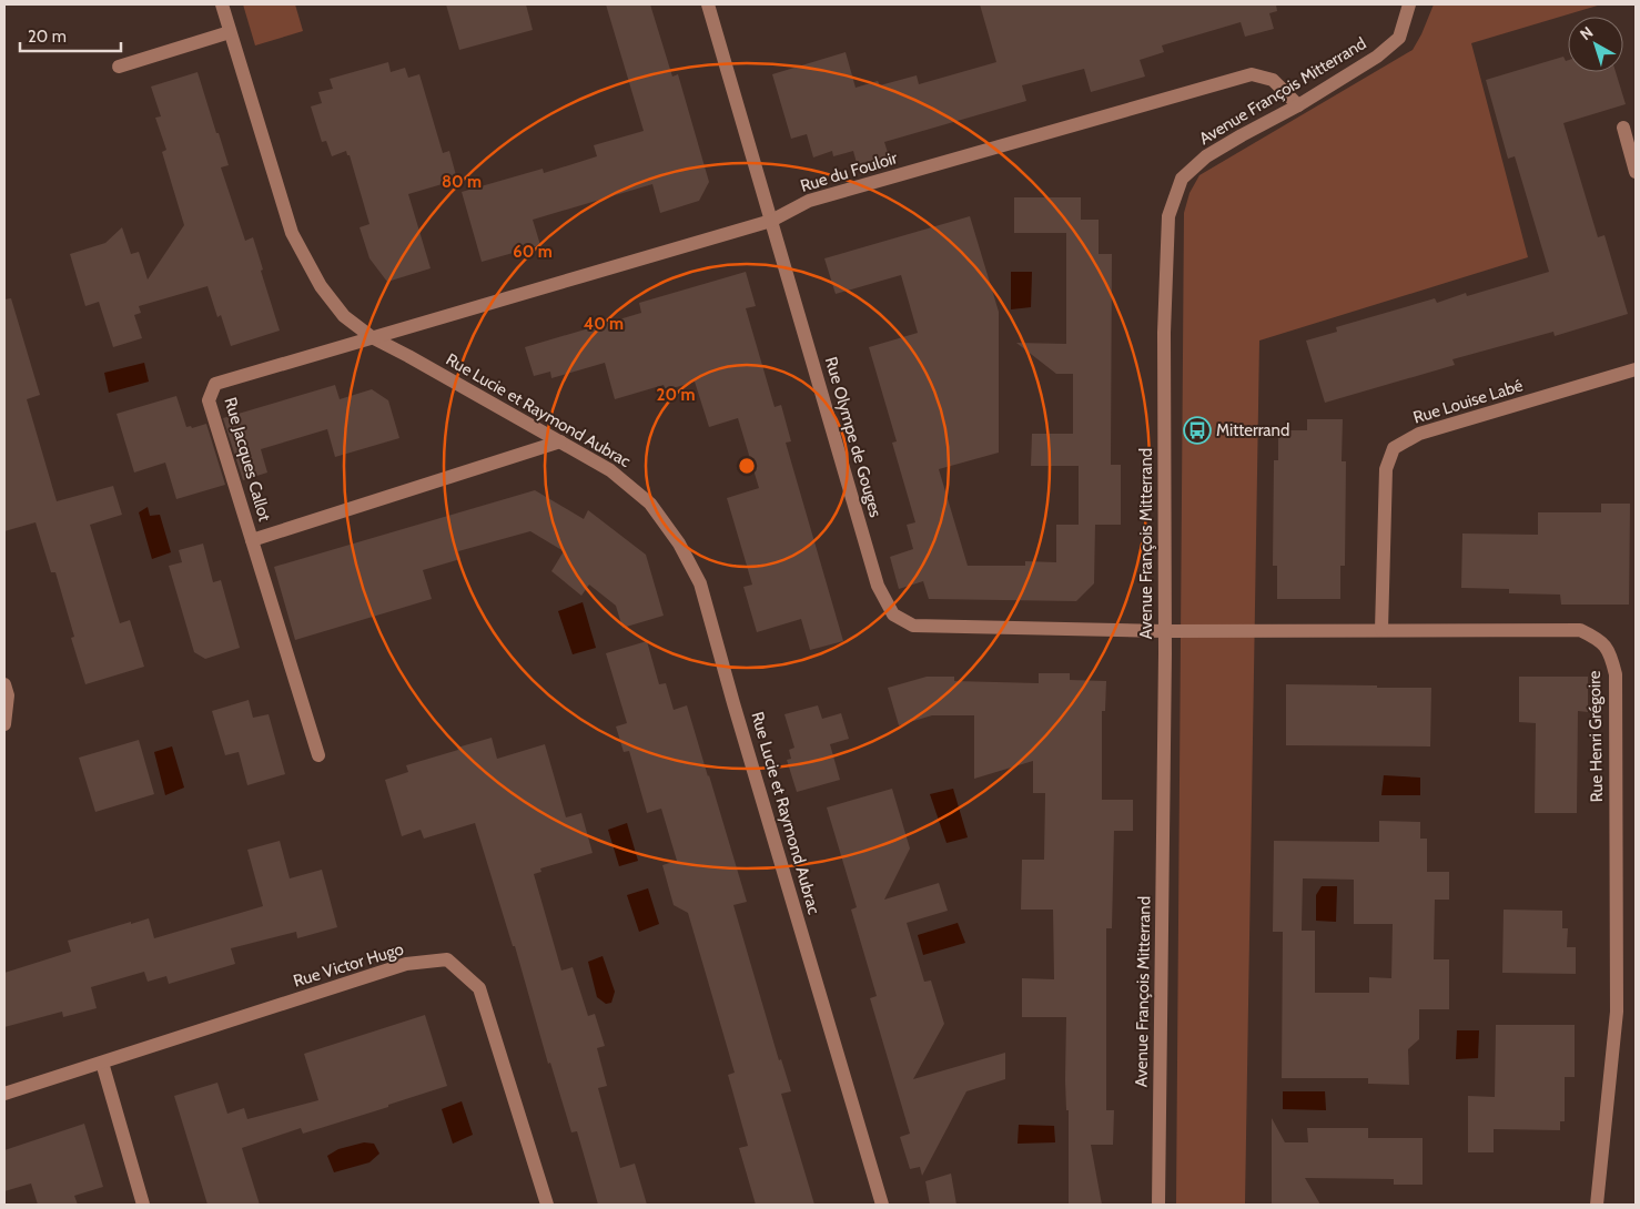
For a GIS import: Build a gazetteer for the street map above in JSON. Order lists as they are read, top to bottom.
{
  "streets": {
    "street": [
      "Avenue François Mitterrand",
      "Rue du Fouloir",
      "Rue Louise Labé",
      "Rue Lucie et Raymond Aubrac",
      "Rue Olympe de Gouges",
      "Rue Jacques Callot",
      "Rue Henri Grégoire",
      "Rue Victor Hugo"
    ]
  },
  "crossings": [
    ["Avenue François Mitterrand", "Rue du Fouloir"],
    ["Avenue François Mitterrand", "Rue Olympe de Gouges"],
    ["Avenue François Mitterrand", "Rue Henri Grégoire"],
    ["Rue du Fouloir", "Rue Lucie et Raymond Aubrac"],
    ["Rue du Fouloir", "Rue Olympe de Gouges"],
    ["Rue du Fouloir", "Rue Jacques Callot"],
    ["Rue Louise Labé", "Rue Henri Grégoire"],
    ["Rue Lucie et Raymond Aubrac", "Rue Jacques Callot"],
    ["Rue Olympe de Gouges", "Rue Henri Grégoire"]
  ],
  "places": {
    "bus stop": ["Mitterrand"]
  },
  "scale_bar": "20 m",
  "north": "top left",
  "rings": [
    "80 m",
    "60 m",
    "40 m",
    "20 m"
  ]
}
